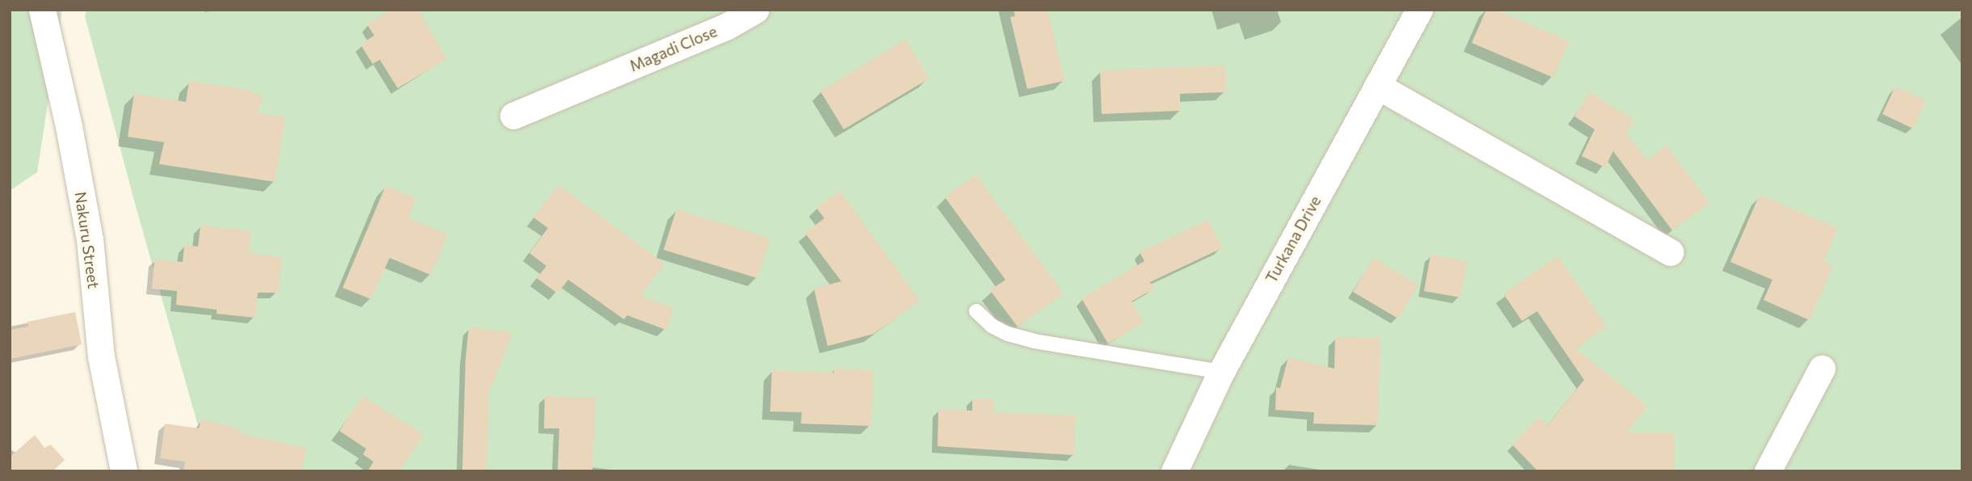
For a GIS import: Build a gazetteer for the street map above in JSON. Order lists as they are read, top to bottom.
{
  "streets": {
    "street": ["Magadi Close", "Turkana Drive", "Nakuru Street"]
  }
}
